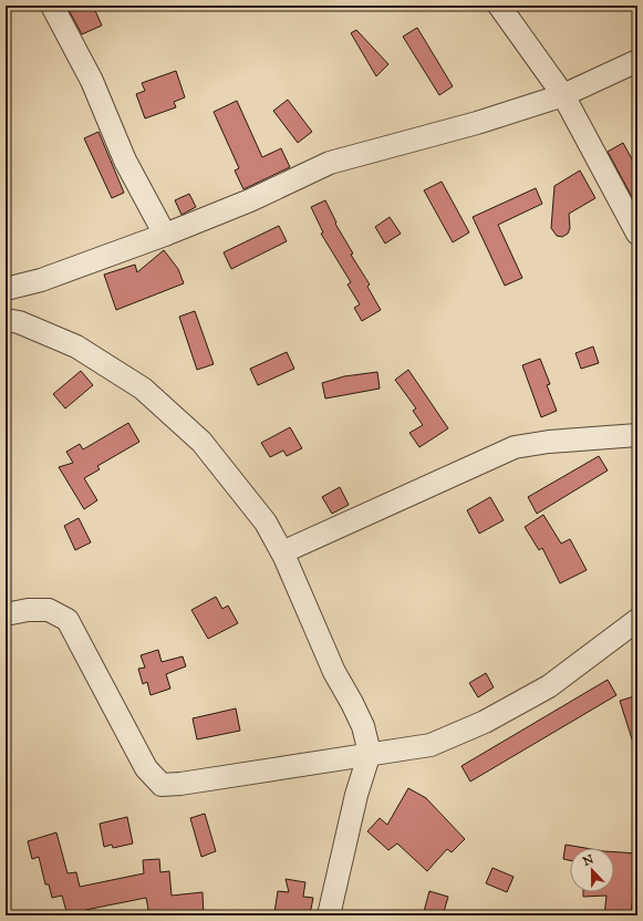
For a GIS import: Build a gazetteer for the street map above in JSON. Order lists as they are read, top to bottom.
{
  "north": "top"
}
